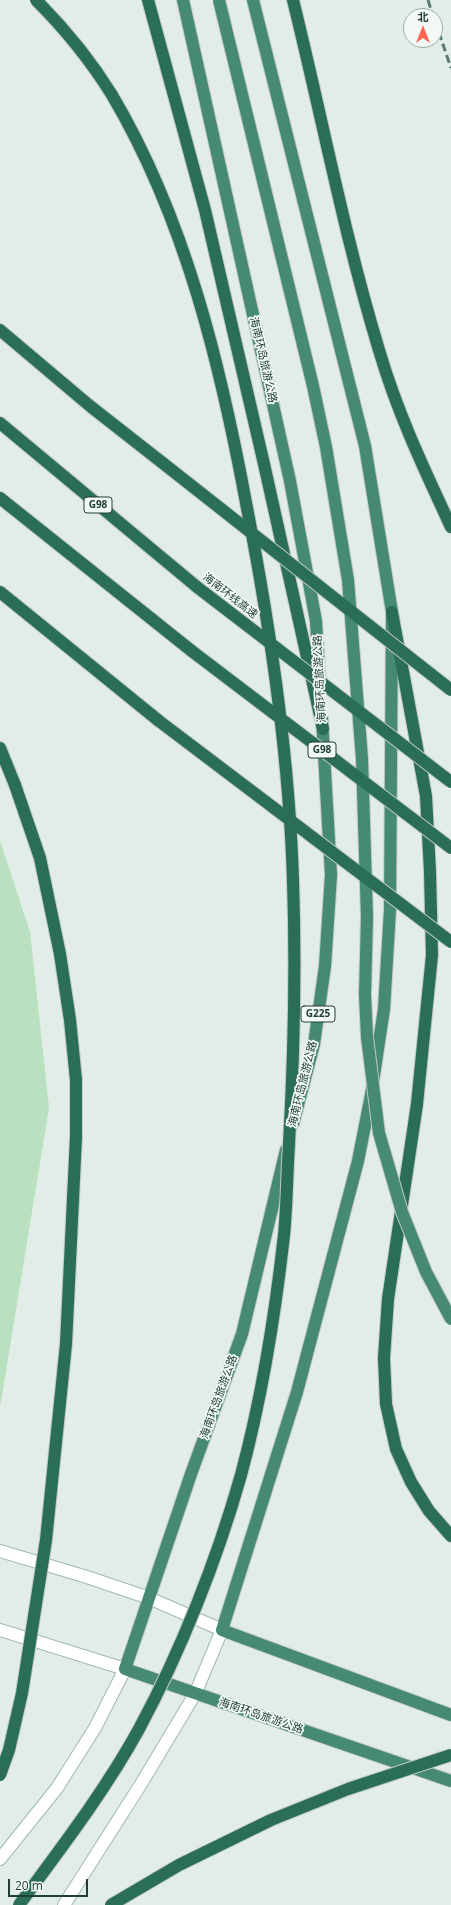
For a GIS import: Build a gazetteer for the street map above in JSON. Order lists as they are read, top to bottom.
{
  "streets": {
    "highway": [
      "海南环岛旅游公路",
      "G98",
      "海南环线高速",
      "G225"
    ]
  },
  "scale_bar": "20 m",
  "north": "top"
}
